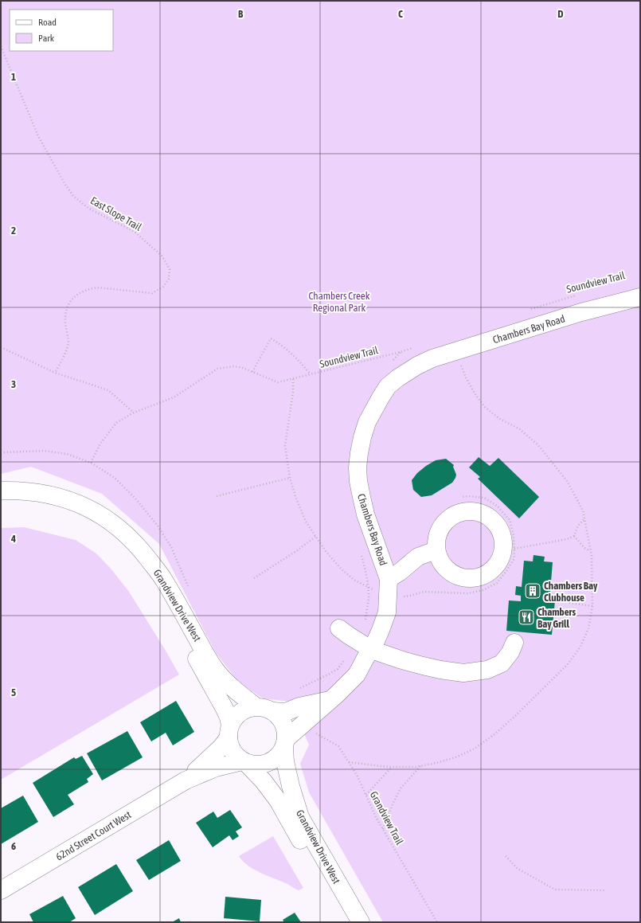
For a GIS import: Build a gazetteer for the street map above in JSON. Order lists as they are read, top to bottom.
{
  "streets": {
    "street": ["Chambers Bay Road", "Grandview Drive West", "62nd Street Court West"],
    "path": ["East Slope Trail", "Soundview Trail", "Grandview Trail"]
  },
  "crossings": [
    ["Chambers Bay Road", "Grandview Drive West"],
    ["Chambers Bay Road", "62nd Street Court West"],
    ["Grandview Drive West", "62nd Street Court West"]
  ],
  "parks": ["Chambers Creek Regional Park"],
  "places": {
    "building": ["Chambers Bay Clubhouse"],
    "restaurant": ["Chambers Bay Grill"]
  },
  "legend": ["Road", "Park"],
  "grid": {
    "columns": ["B", "C", "D"],
    "rows": [
      "1",
      "2",
      "3",
      "4",
      "5",
      "6"
    ]
  }
}
